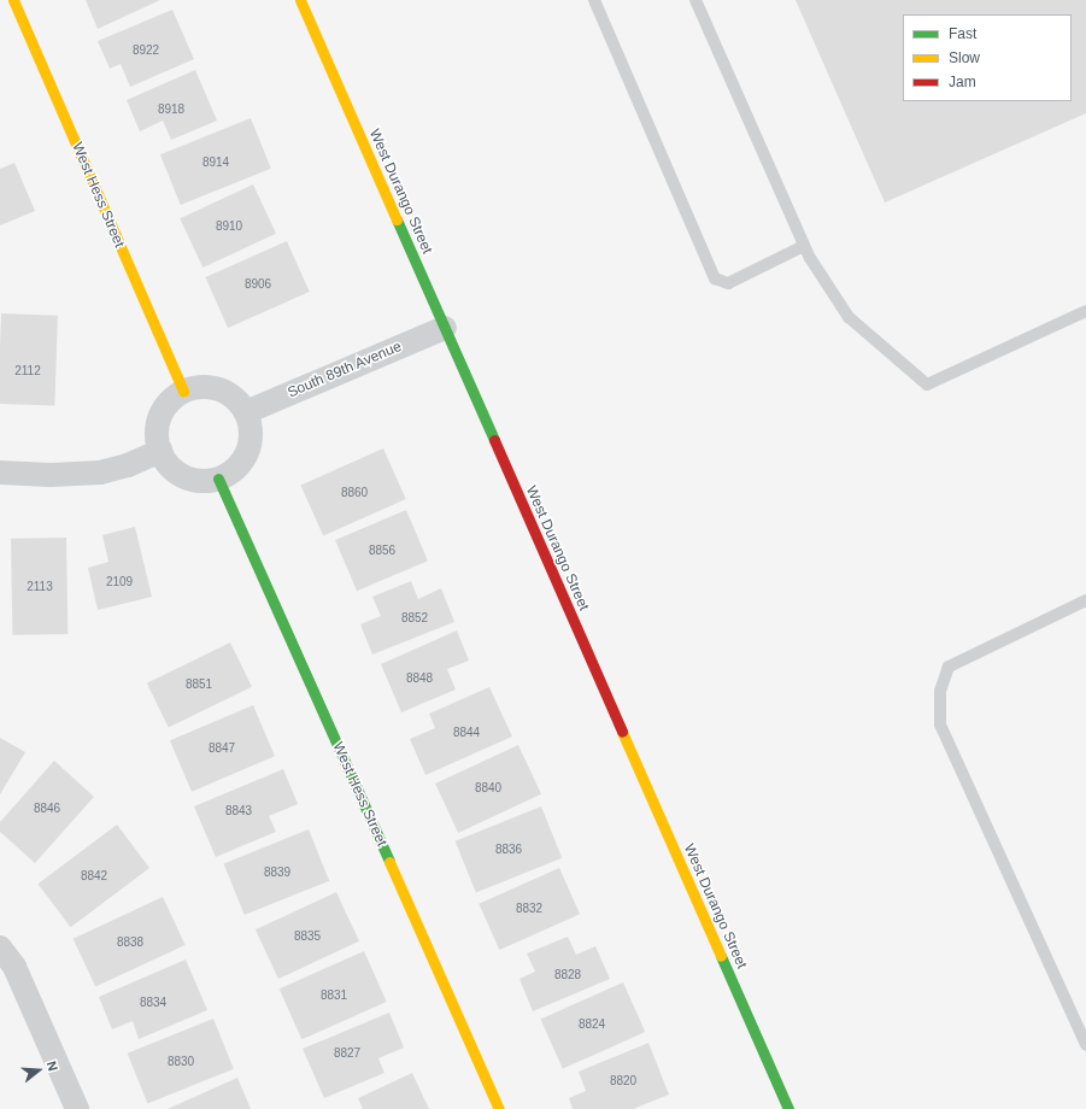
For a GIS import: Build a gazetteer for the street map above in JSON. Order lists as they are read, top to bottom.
{
  "streets": {
    "street": ["West Durango Street", "West Hess Street", "South 89th Avenue"]
  },
  "crossings": [
    ["West Durango Street", "South 89th Avenue"],
    ["West Hess Street", "South 89th Avenue"]
  ],
  "house_numbers": [
    "8922",
    "8918",
    "8914",
    "8910",
    "8906",
    "2112",
    "8860",
    "8856",
    "2109",
    "2113",
    "8852",
    "8848",
    "8851",
    "8844",
    "8847",
    "8840",
    "8846",
    "8843",
    "8836",
    "8839",
    "8842",
    "8832",
    "8835",
    "8838",
    "8828",
    "8831",
    "8834",
    "8824",
    "8827",
    "8830",
    "8820"
  ],
  "legend": ["Fast", "Slow", "Jam"],
  "north": "right"
}
